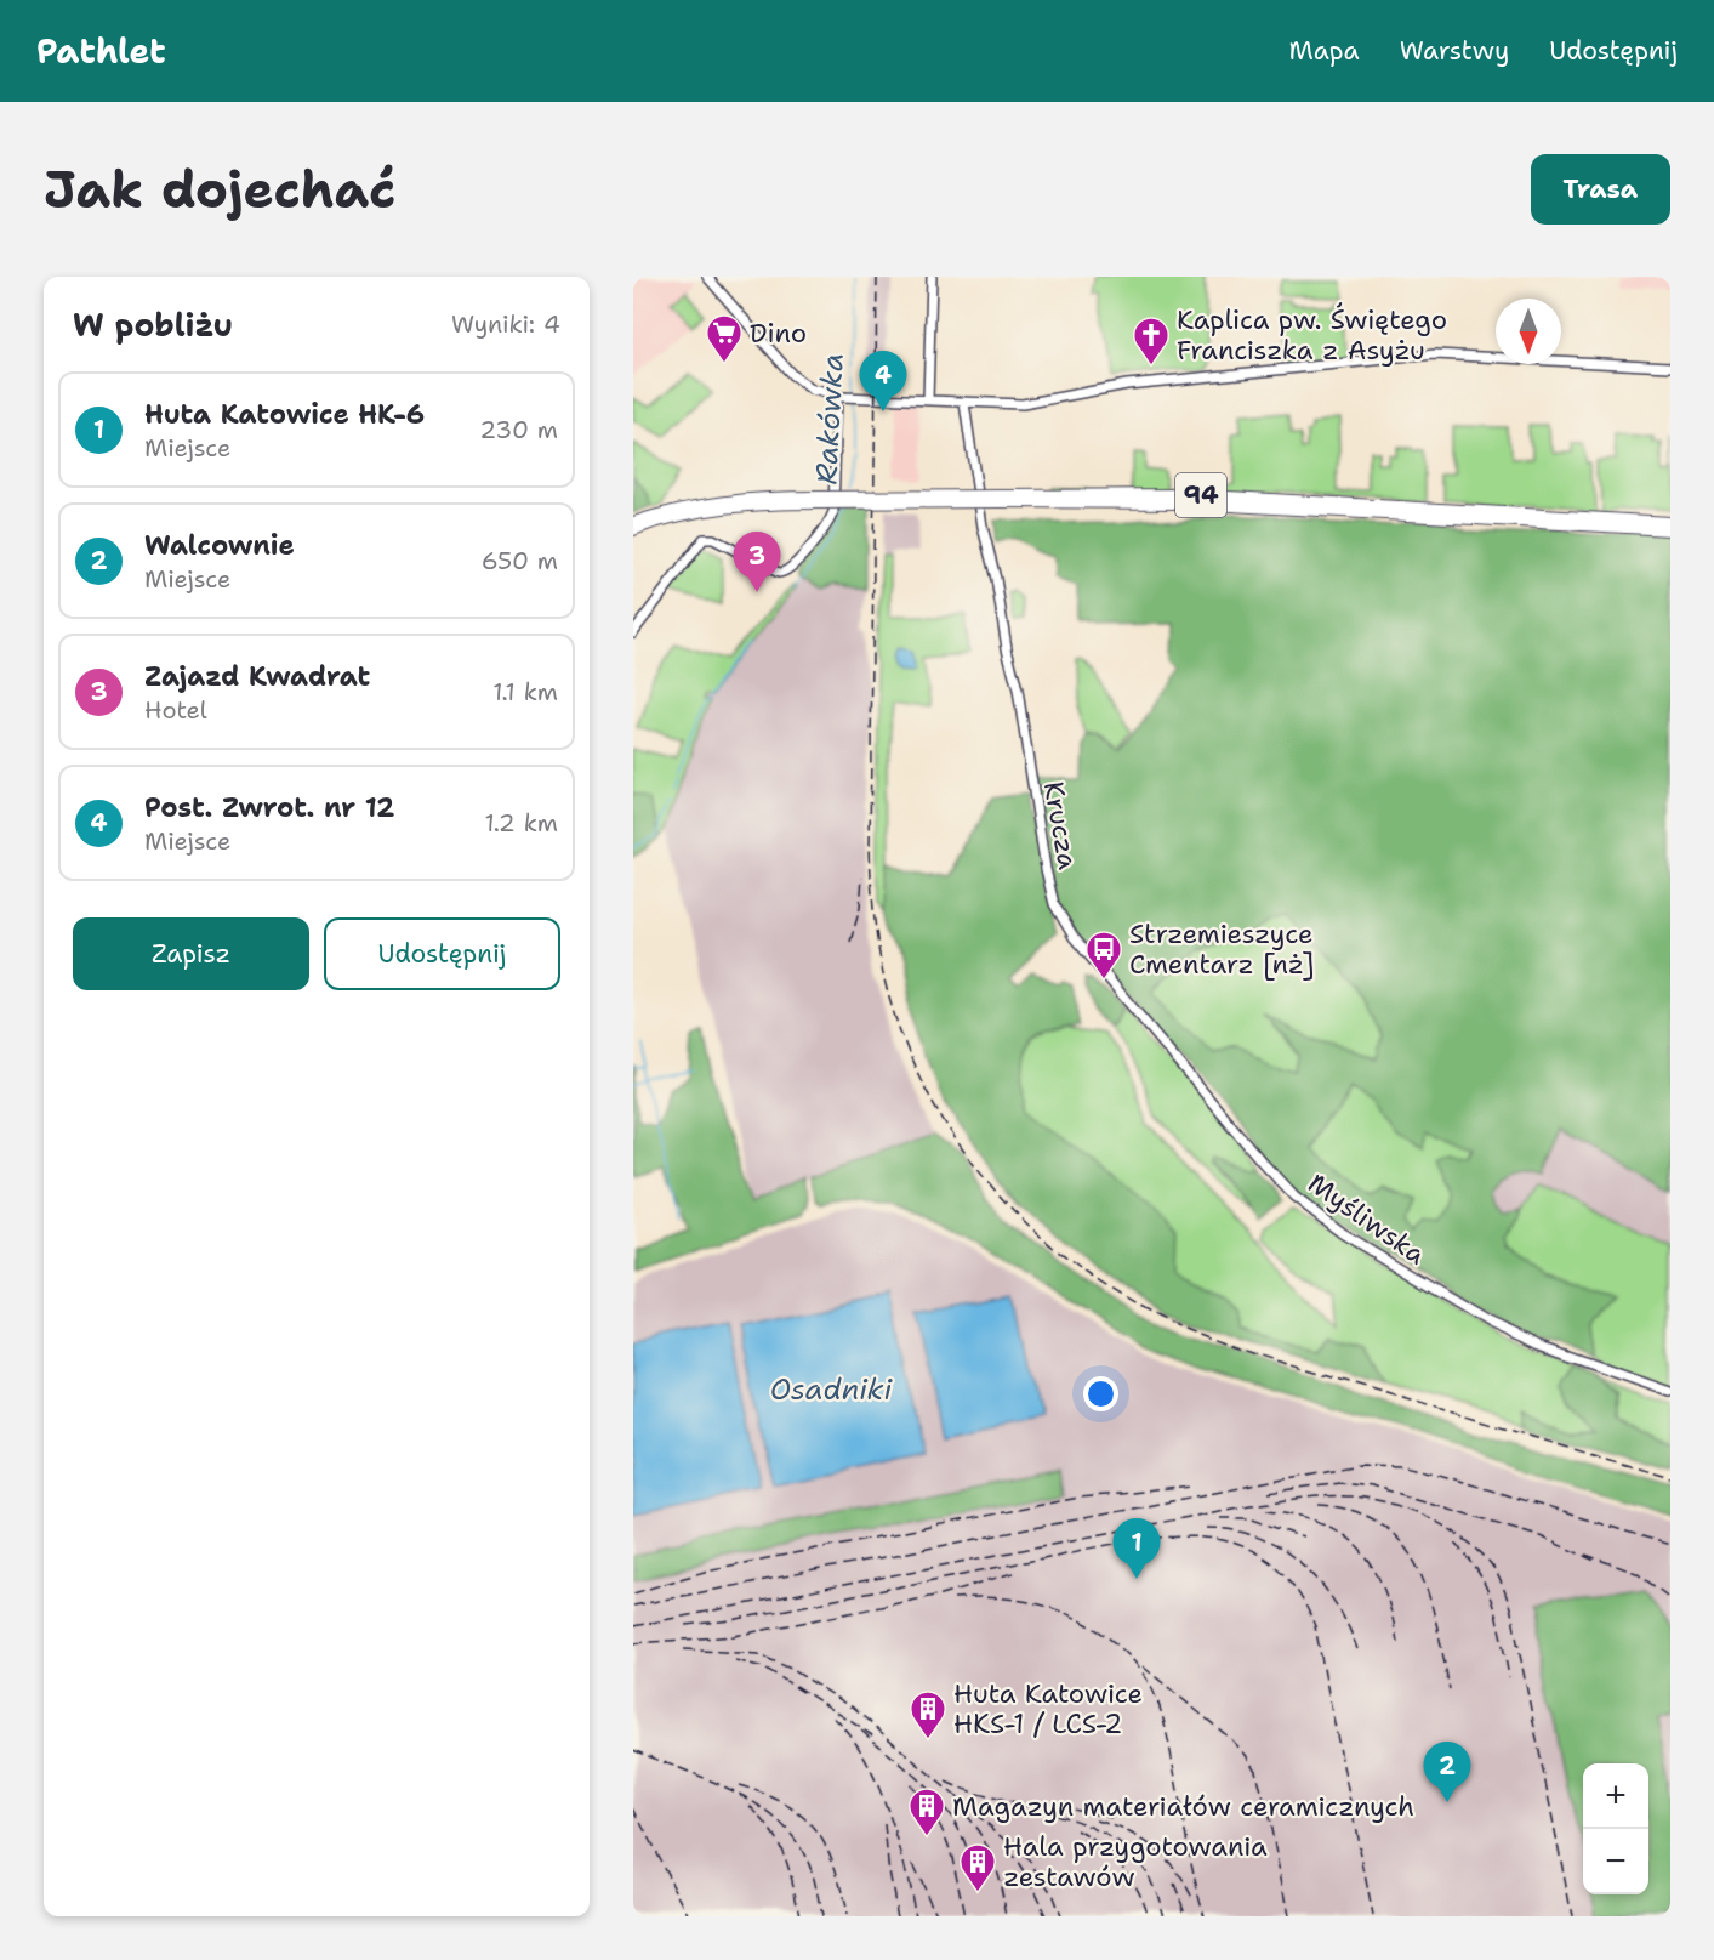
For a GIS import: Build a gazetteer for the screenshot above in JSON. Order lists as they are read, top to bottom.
{
  "streets": {
    "main road": ["94"],
    "street": ["Krucza", "Myśliwska"]
  },
  "crossings": [
    ["Krucza", "Myśliwska"]
  ],
  "water": ["Rakówka", "Osadniki"],
  "places": {
    "supermarket": ["Dino"],
    "church": ["Kaplica pw. Świętego Franciszka z Asyżu"],
    "bus stop": ["Strzemieszyce Cmentarz [nż]"],
    "building": ["Huta Katowice HKS-1 / LCS-2", "Magazyn materiałów ceramicznych", "Hala przygotowania zestawów"]
  },
  "north": "bottom",
  "page": {
    "header": "Pathlet",
    "nav": ["Mapa", "Warstwy", "Udostępnij"],
    "buttons": [
      "Trasa",
      ["Zapisz", "Udostępnij"]
    ],
    "title": "Jak dojechać",
    "heading": ["W pobliżu", "Wyniki: 4"],
    "pins": [
      "4",
      "3",
      "1",
      "2"
    ],
    "list": [
      {
        "mark": "1",
        "name": "Huta Katowice HK-6",
        "note": "Miejsce",
        "value": "230 m"
      },
      {
        "mark": "2",
        "name": "Walcownie",
        "note": "Miejsce",
        "value": "650 m"
      },
      {
        "mark": "3",
        "name": "Zajazd Kwadrat",
        "note": "Hotel",
        "value": "1.1 km"
      },
      {
        "mark": "4",
        "name": "Post. Zwrot. nr 12",
        "note": "Miejsce",
        "value": "1.2 km"
      }
    ],
    "map_buttons": ["+", "−"]
  }
}
